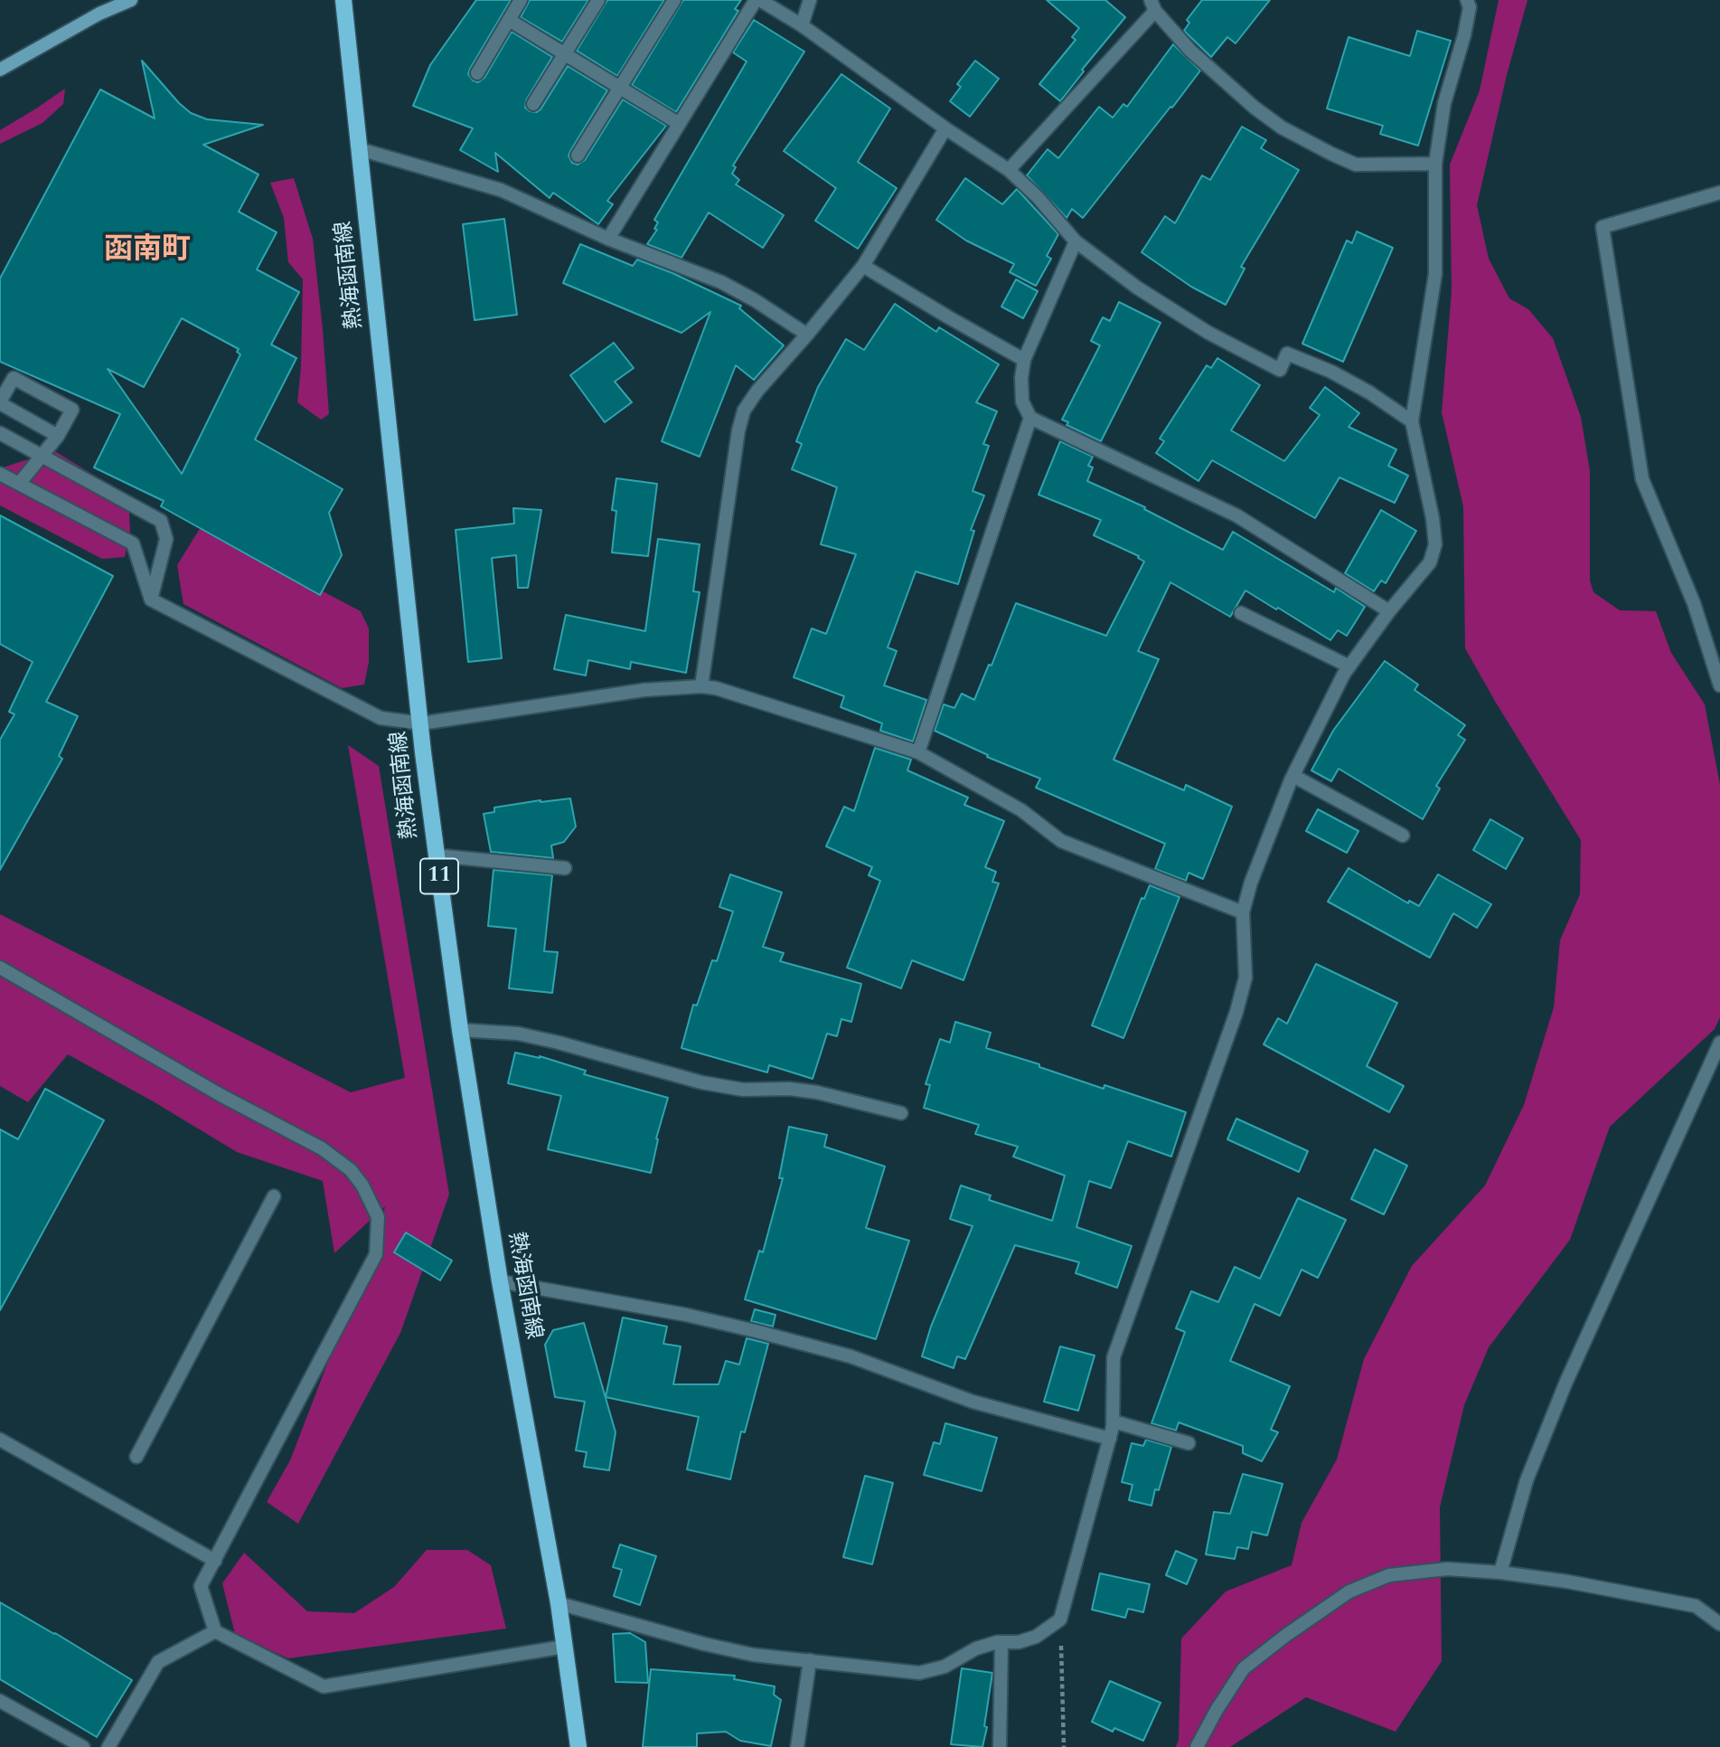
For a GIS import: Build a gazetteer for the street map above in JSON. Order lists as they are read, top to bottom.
{
  "streets": {
    "main road": ["熱海函南線", "11"]
  },
  "districts": ["函南町"]
}
